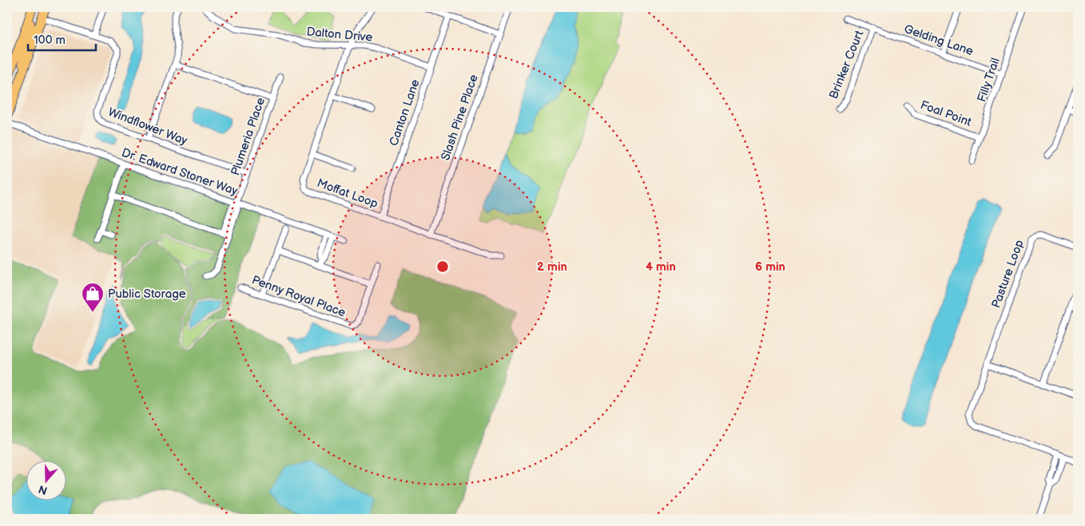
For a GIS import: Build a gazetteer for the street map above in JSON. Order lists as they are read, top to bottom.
{
  "streets": {
    "street": [
      "Dalton Drive",
      "Gelding Lane",
      "Brinker Court",
      "Filly Trail",
      "Canton Lane",
      "Foal Point",
      "Slash Pine Place",
      "Windflower Way",
      "Plumeria Place",
      "Dr. Edward Stoner Way",
      "Moffat Loop",
      "Pasture Loop",
      "Penny Royal Place"
    ]
  },
  "crossings": [
    ["Dalton Drive", "Canton Lane"],
    ["Dalton Drive", "Moffat Loop"],
    ["Gelding Lane", "Brinker Court"],
    ["Gelding Lane", "Filly Trail"],
    ["Filly Trail", "Foal Point"],
    ["Canton Lane", "Moffat Loop"],
    ["Slash Pine Place", "Moffat Loop"],
    ["Windflower Way", "Plumeria Place"],
    ["Plumeria Place", "Dr. Edward Stoner Way"]
  ],
  "places": {
    "shop": ["Public Storage"]
  },
  "scale_bar": "100 m",
  "north": "bottom",
  "rings": ["2 min", "4 min", "6 min"]
}
